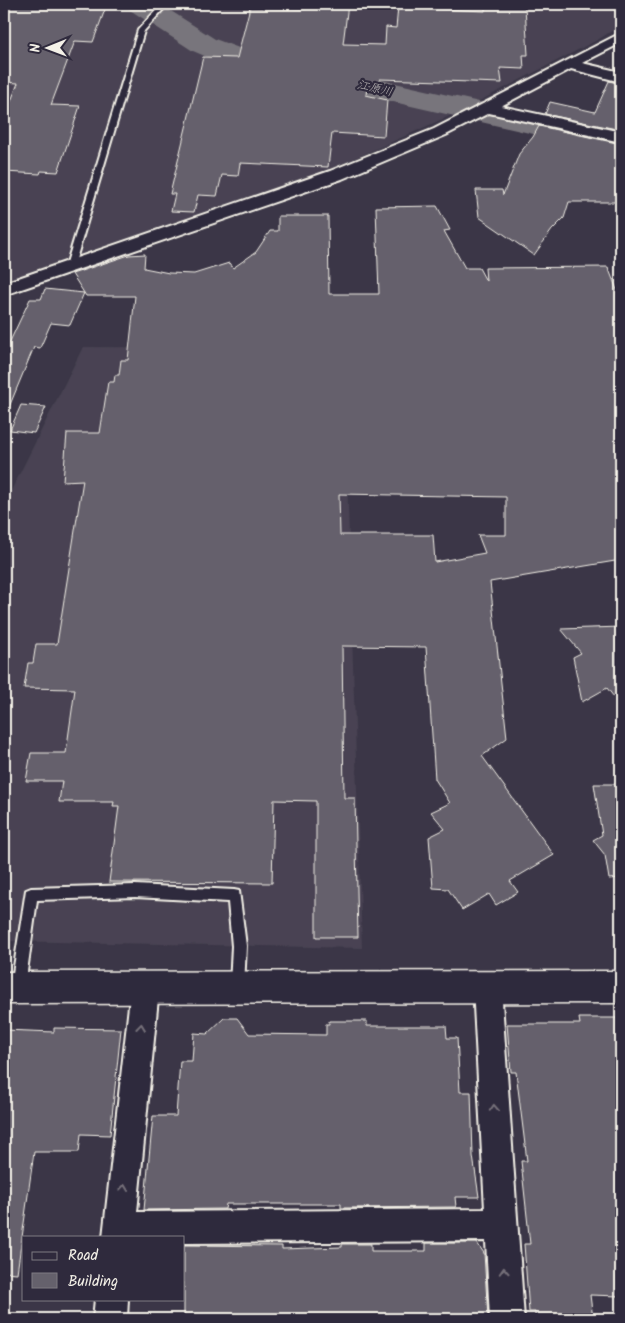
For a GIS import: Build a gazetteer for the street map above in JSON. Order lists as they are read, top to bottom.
{
  "water": ["江原川"],
  "legend": ["Road", "Building"],
  "north": "left"
}
